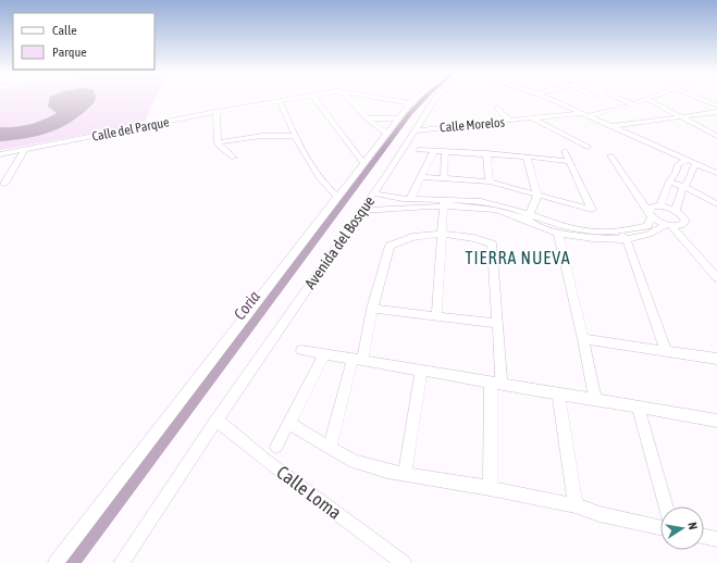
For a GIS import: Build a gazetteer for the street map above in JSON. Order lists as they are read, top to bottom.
{
  "streets": {
    "street": [
      "Calle Morelos",
      "Calle del Parque",
      "Avenida del Bosque",
      "Calle Loma"
    ]
  },
  "crossings": [
    ["Calle Morelos", "Avenida del Bosque"],
    ["Avenida del Bosque", "Calle Loma"]
  ],
  "districts": ["TIERRA NUEVA"],
  "water": ["Coria"],
  "legend": ["Calle", "Parque"],
  "north": "right"
}
